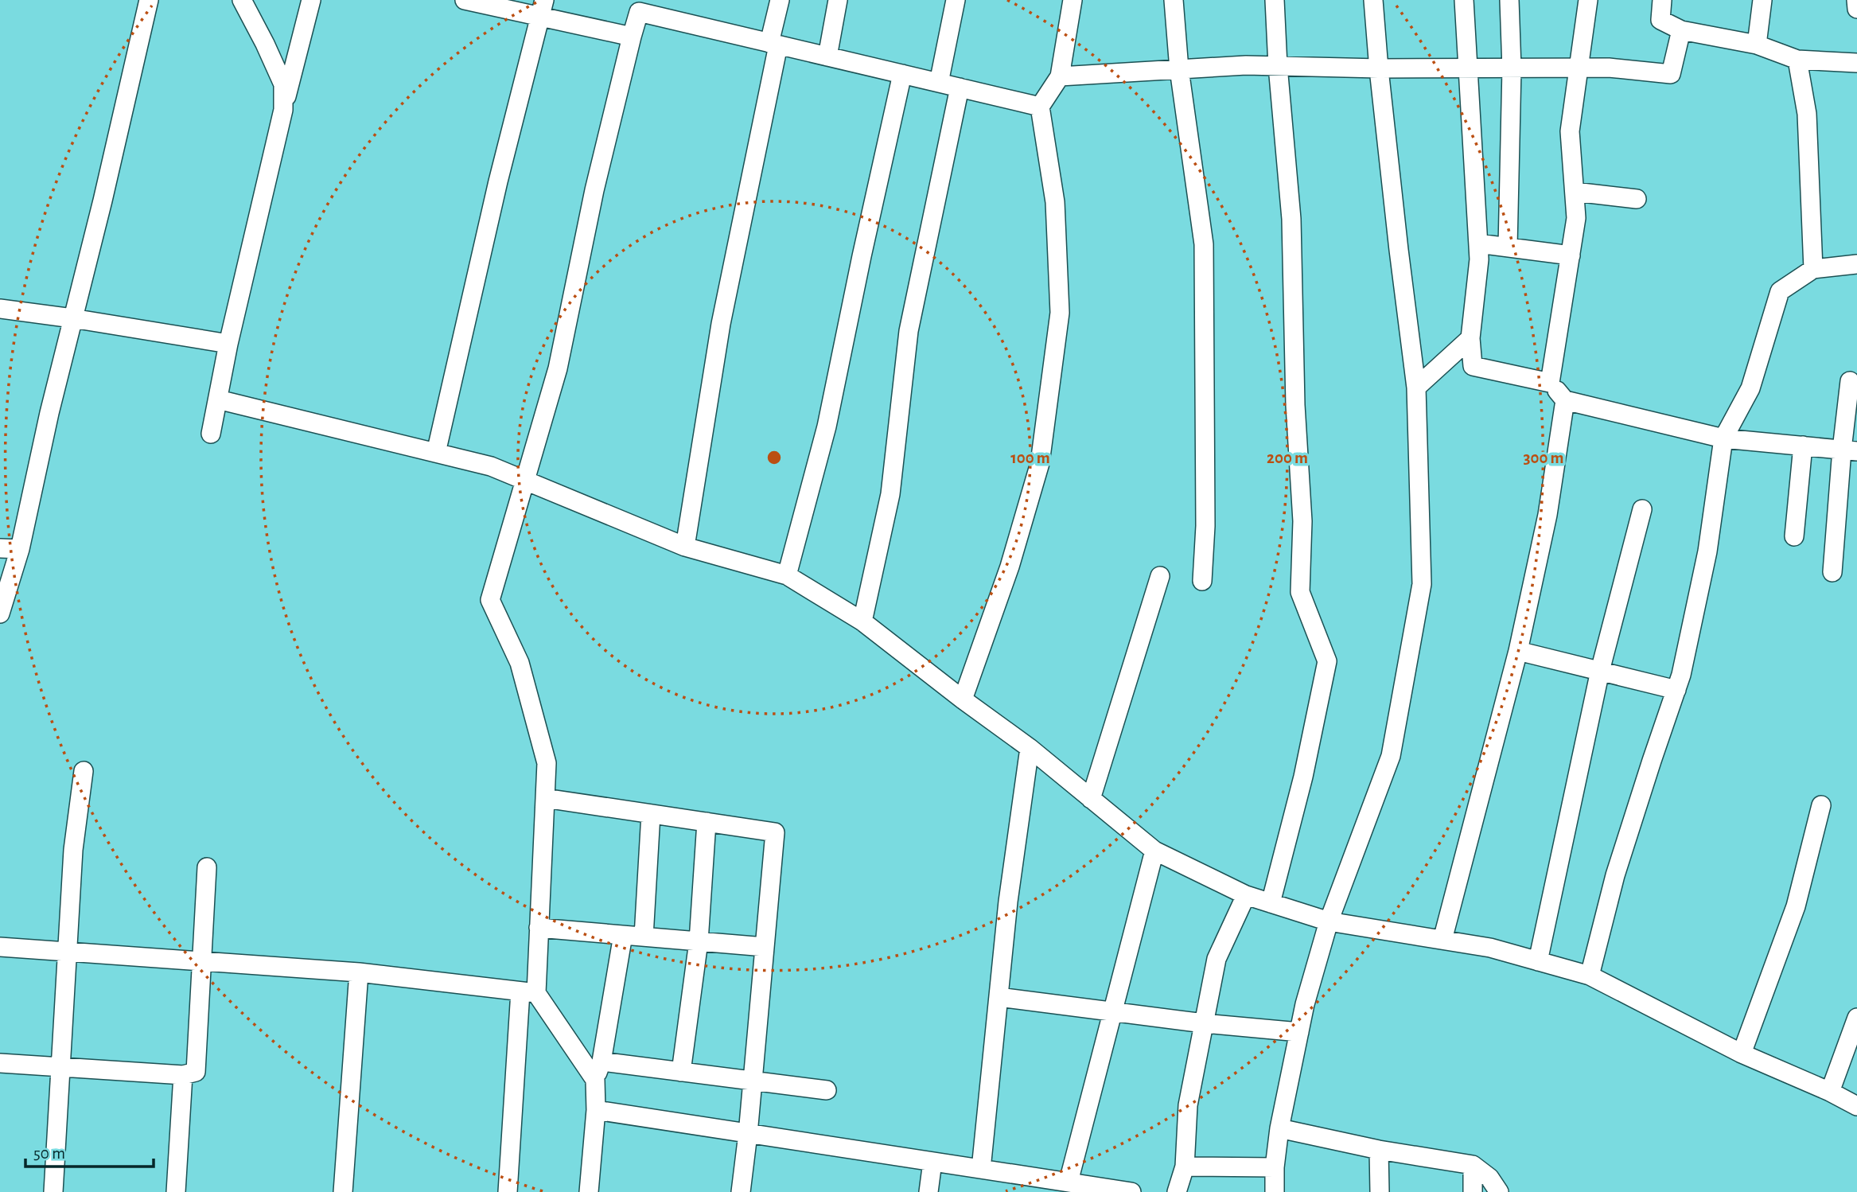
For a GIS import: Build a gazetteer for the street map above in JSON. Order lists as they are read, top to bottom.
{
  "scale_bar": "50 m",
  "rings": ["100 m", "200 m", "300 m"]
}
